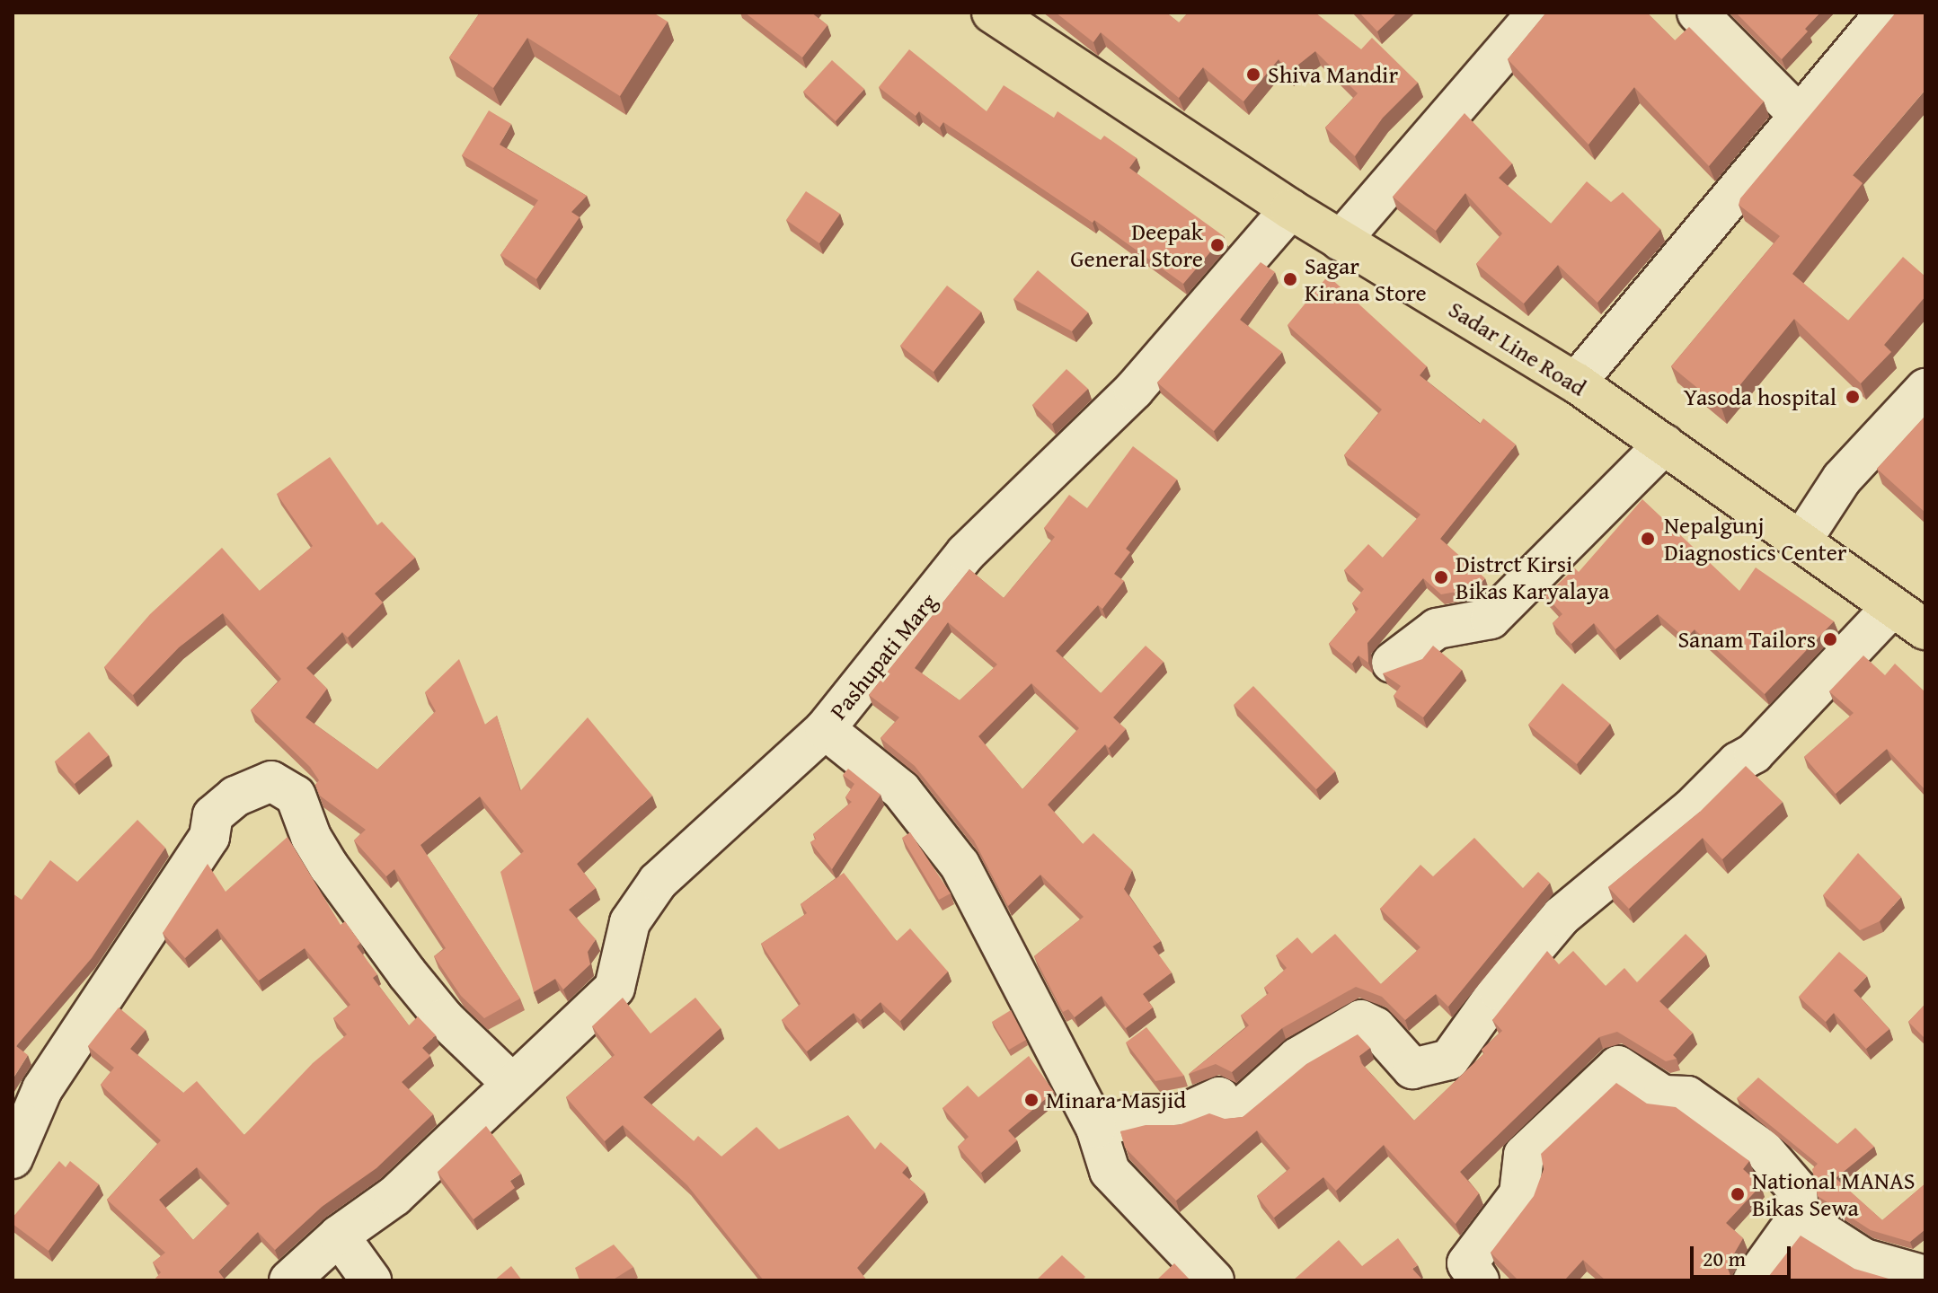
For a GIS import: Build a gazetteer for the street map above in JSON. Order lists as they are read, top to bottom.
{
  "streets": {
    "main road": ["Sadar Line Road"],
    "street": ["Pashupati Marg"]
  },
  "crossings": [
    ["Sadar Line Road", "Pashupati Marg"]
  ],
  "places": [
    "Shiva Mandir",
    "Deepak General Store",
    "Sagar Kirana Store",
    "Yasoda hospital",
    "Nepalgunj Diagnostics Center",
    "Distrct Kirsi Bikas Karyalaya",
    "Sanam Tailors",
    "Minara Masjid",
    "National MANAS Bikas Sewa"
  ],
  "scale_bar": "20 m"
}
